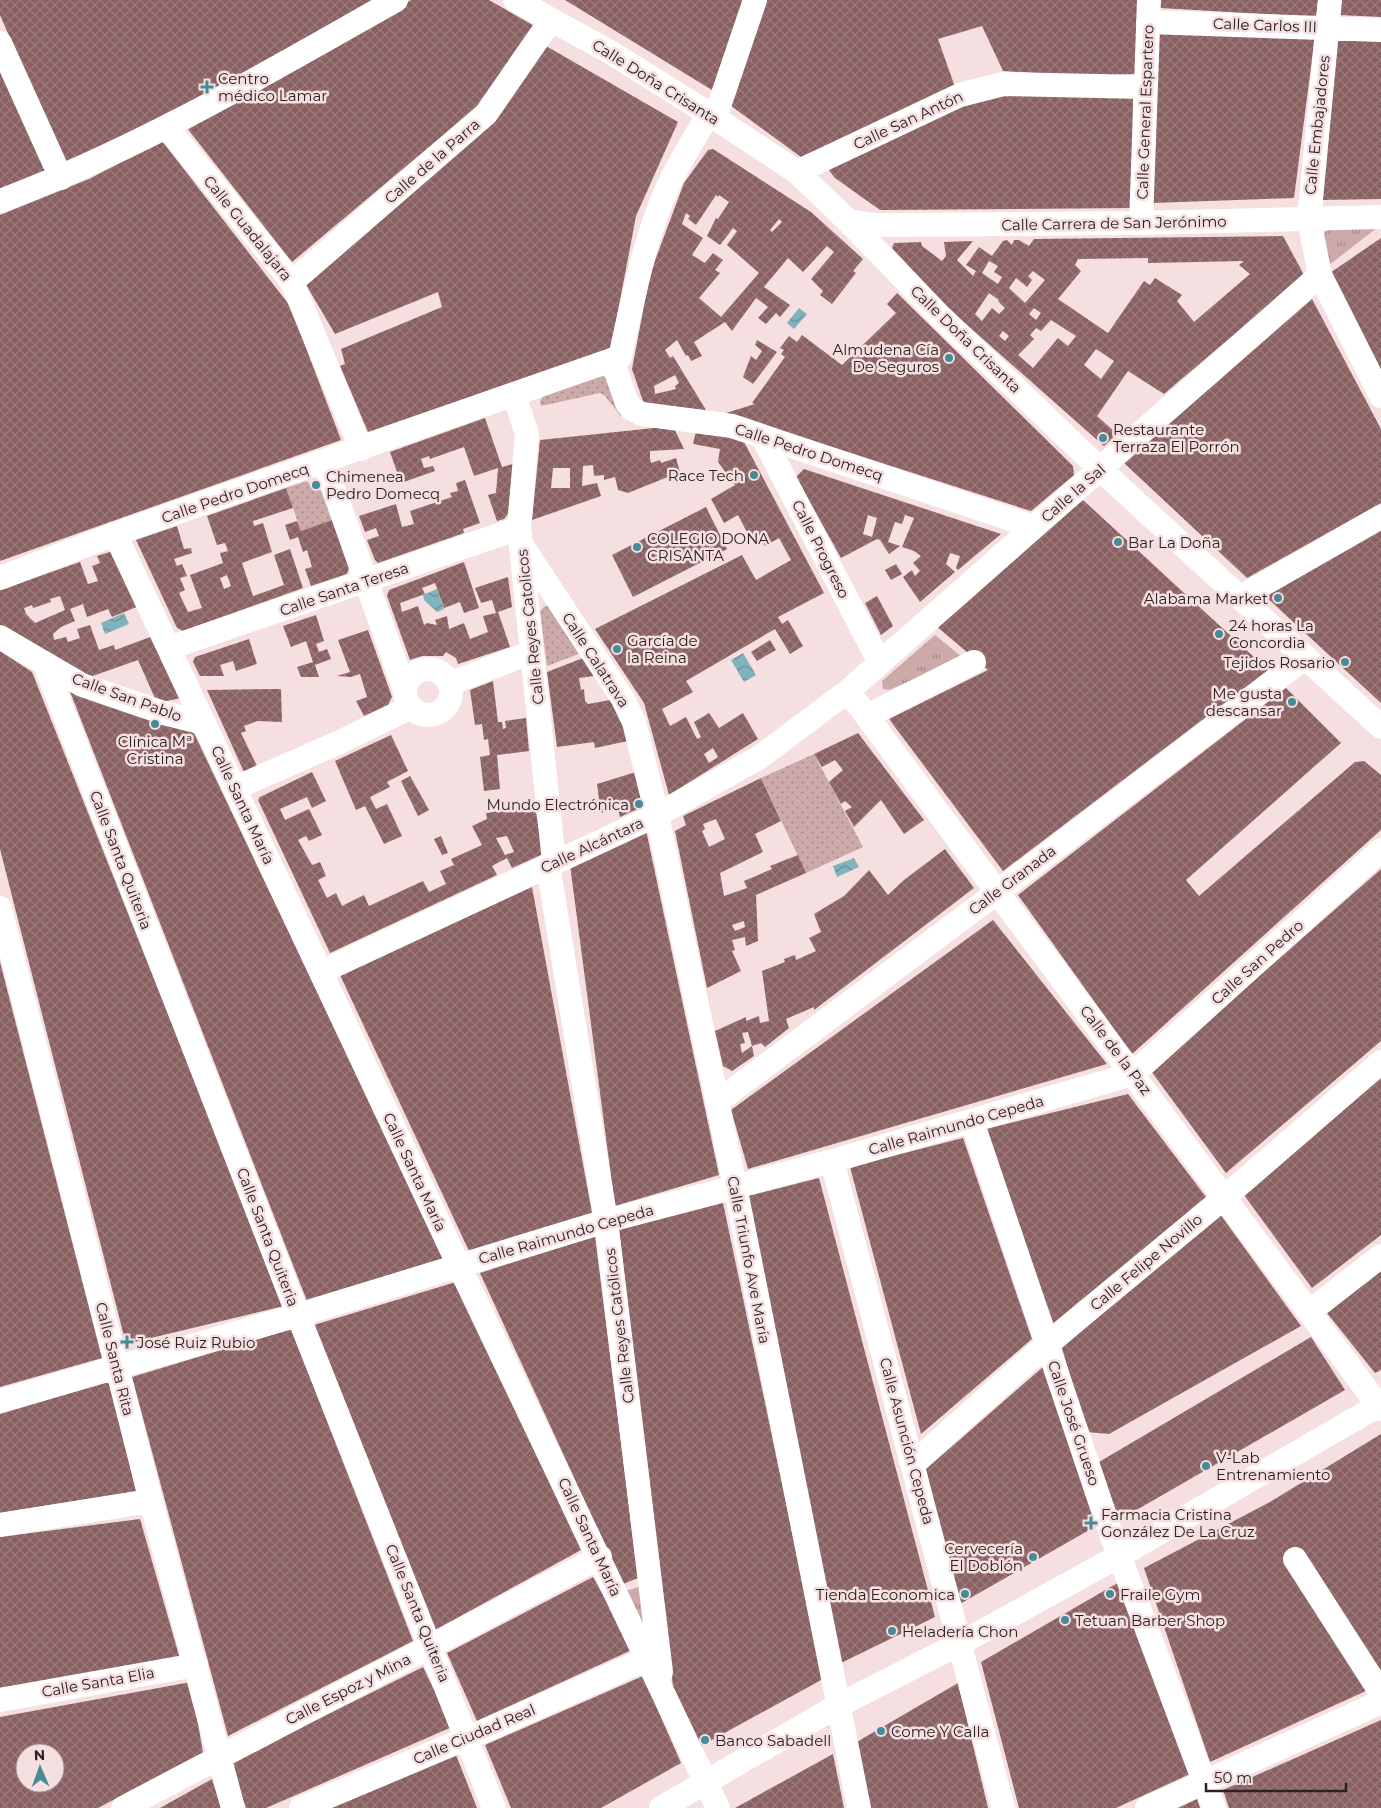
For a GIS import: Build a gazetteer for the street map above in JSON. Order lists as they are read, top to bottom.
{
  "streets": {
    "street": [
      "Calle Carlos III",
      "Calle Doña Crisanta",
      "Calle General Espartero",
      "Calle San Antón",
      "Calle Embajadores",
      "Calle de la Parra",
      "Calle Carrera de San Jerónimo",
      "Calle Guadalajara",
      "Calle Pedro Domecq",
      "Calle la Sal",
      "Calle Progreso",
      "Calle Santa Teresa",
      "Calle Reyes Catolicos",
      "Calle Calatrava",
      "Calle San Pablo",
      "Calle Santa María",
      "Calle Alcántara",
      "Calle Santa Quiteria",
      "Calle Granada",
      "Calle San Pedro",
      "Calle de la Paz",
      "Calle Raimundo Cepeda",
      "Calle Triunfo Ave María",
      "Calle Felipe Novillo",
      "Calle Reyes Católicos",
      "Calle Santa Rita",
      "Calle José Grueso",
      "Calle Asunción Cepeda",
      "Calle Santa Elia",
      "Calle Espoz y Mina",
      "Calle Ciudad Real"
    ]
  },
  "crossings": [
    ["Calle Carlos III", "Calle General Espartero"],
    ["Calle Carlos III", "Calle Embajadores"],
    ["Calle Doña Crisanta", "Calle San Antón"],
    ["Calle Doña Crisanta", "Calle de la Parra"],
    ["Calle Doña Crisanta", "Calle Carrera de San Jerónimo"],
    ["Calle Doña Crisanta", "Calle la Sal"],
    ["Calle Doña Crisanta", "Calle Granada"],
    ["Calle General Espartero", "Calle San Antón"],
    ["Calle General Espartero", "Calle Carrera de San Jerónimo"],
    ["Calle Embajadores", "Calle Carrera de San Jerónimo"],
    ["Calle Embajadores", "Calle la Sal"],
    ["Calle de la Parra", "Calle Guadalajara"],
    ["Calle Guadalajara", "Calle Pedro Domecq"],
    ["Calle Pedro Domecq", "Calle la Sal"],
    ["Calle Pedro Domecq", "Calle Progreso"],
    ["Calle Pedro Domecq", "Calle Reyes Catolicos"],
    ["Calle Pedro Domecq", "Calle Santa María"],
    ["Calle la Sal", "Calle Progreso"],
    ["Calle la Sal", "Calle Alcántara"],
    ["Calle la Sal", "Calle de la Paz"],
    ["Calle Santa Teresa", "Calle Reyes Catolicos"],
    ["Calle Santa Teresa", "Calle Calatrava"],
    ["Calle Santa Teresa", "Calle Santa María"],
    ["Calle Reyes Catolicos", "Calle Calatrava"],
    ["Calle Reyes Catolicos", "Calle Alcántara"],
    ["Calle Reyes Catolicos", "Calle Reyes Católicos"],
    ["Calle Calatrava", "Calle Alcántara"],
    ["Calle Calatrava", "Calle Triunfo Ave María"],
    ["Calle San Pablo", "Calle Santa María"],
    ["Calle San Pablo", "Calle Santa Quiteria"],
    ["Calle Santa María", "Calle Alcántara"],
    ["Calle Santa María", "Calle Raimundo Cepeda"],
    ["Calle Santa María", "Calle Reyes Católicos"],
    ["Calle Santa María", "Calle Espoz y Mina"],
    ["Calle Santa María", "Calle Ciudad Real"],
    ["Calle Alcántara", "Calle de la Paz"],
    ["Calle Alcántara", "Calle Triunfo Ave María"],
    ["Calle Alcántara", "Calle Reyes Católicos"],
    ["Calle Santa Quiteria", "Calle Raimundo Cepeda"],
    ["Calle Santa Quiteria", "Calle Espoz y Mina"],
    ["Calle Santa Quiteria", "Calle Ciudad Real"],
    ["Calle Granada", "Calle de la Paz"],
    ["Calle Granada", "Calle Triunfo Ave María"],
    ["Calle San Pedro", "Calle de la Paz"],
    ["Calle San Pedro", "Calle Raimundo Cepeda"],
    ["Calle de la Paz", "Calle Raimundo Cepeda"],
    ["Calle de la Paz", "Calle Felipe Novillo"],
    ["Calle Raimundo Cepeda", "Calle Triunfo Ave María"],
    ["Calle Raimundo Cepeda", "Calle Reyes Católicos"],
    ["Calle Raimundo Cepeda", "Calle Santa Rita"],
    ["Calle Raimundo Cepeda", "Calle José Grueso"],
    ["Calle Raimundo Cepeda", "Calle Asunción Cepeda"],
    ["Calle Felipe Novillo", "Calle José Grueso"],
    ["Calle Felipe Novillo", "Calle Asunción Cepeda"],
    ["Calle Santa Rita", "Calle Santa Elia"],
    ["Calle Santa Rita", "Calle Espoz y Mina"]
  ],
  "places": {
    "health": ["Centro médico Lamar", "José Ruiz Rubio", "Farmacia Cristina González De La Cruz"],
    "other": [
      "Almudena Cía De Seguros",
      "Restaurante Terraza El Porrón",
      "Race Tech",
      "Chimenea Pedro Domecq",
      "Bar La Doña",
      "COLEGIO DONA CRISANTA",
      "Alabama Market",
      "24 horas La Concordia",
      "García de la Reina",
      "Tejidos Rosario",
      "Me gusta descansar",
      "Clínica Mª Cristina",
      "Mundo Electrónica",
      "V-Lab Entrenamiento",
      "Cervecería El Doblón",
      "Tienda Economica",
      "Fraile Gym",
      "Tetuan Barber Shop",
      "Heladería Chon",
      "Come Y Calla",
      "Banco Sabadell"
    ]
  },
  "scale_bar": "50 m",
  "north": "top"
}
